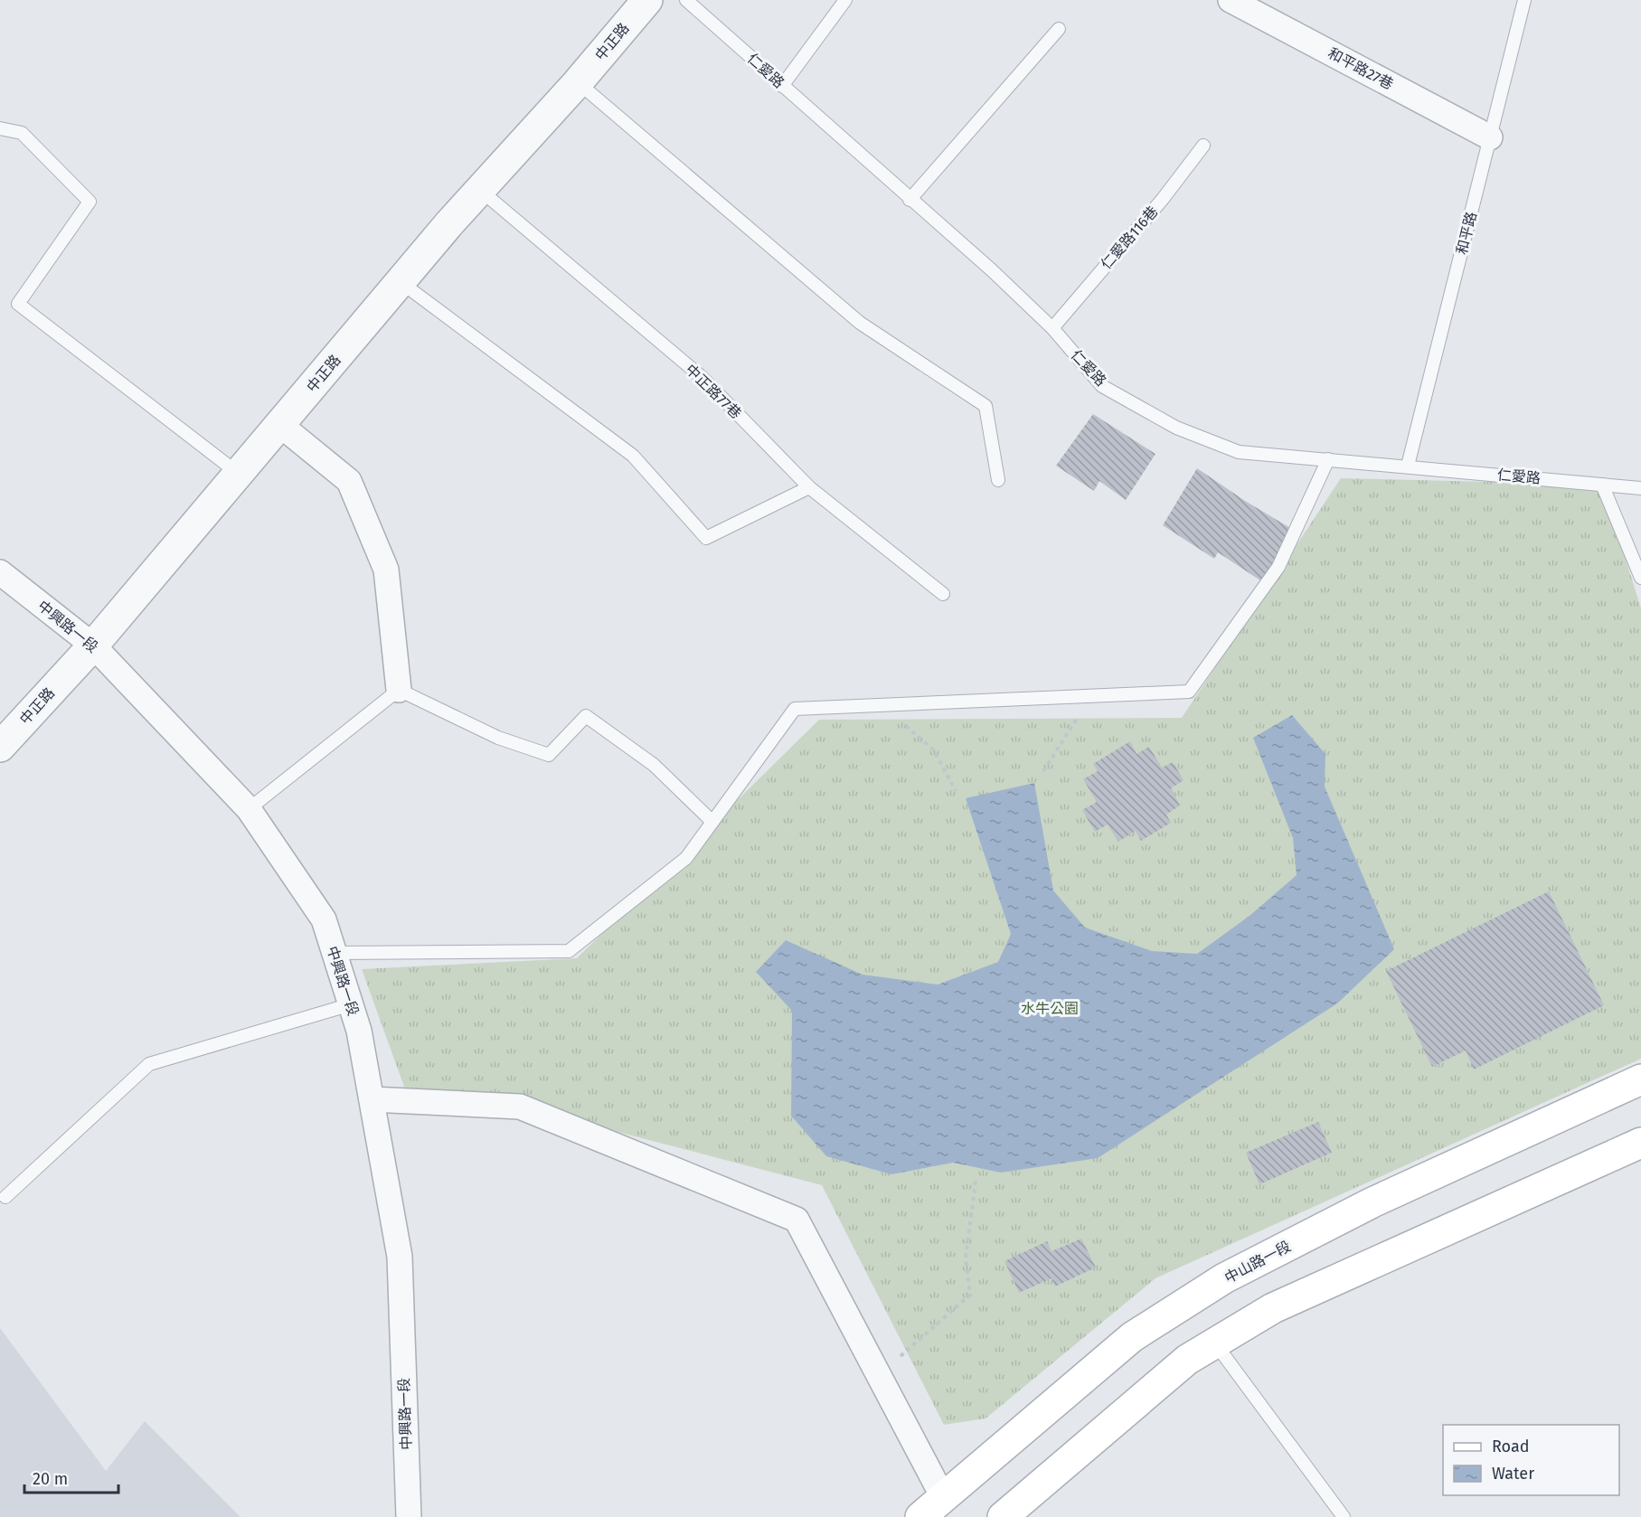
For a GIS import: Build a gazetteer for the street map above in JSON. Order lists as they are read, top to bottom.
{
  "streets": {
    "main road": ["中山路一段"],
    "street": ["中正路", "和平路27巷", "中興路一段"],
    "lane": [
      "仁愛路",
      "和平路",
      "仁愛路116巷",
      "中正路77巷"
    ]
  },
  "crossings": [
    ["中正路", "中正路77巷"],
    ["中正路", "中興路一段"],
    ["和平路27巷", "和平路"],
    ["仁愛路", "和平路"],
    ["仁愛路", "仁愛路116巷"]
  ],
  "parks": ["水牛公園"],
  "legend": ["Road", "Water"],
  "scale_bar": "20 m"
}
